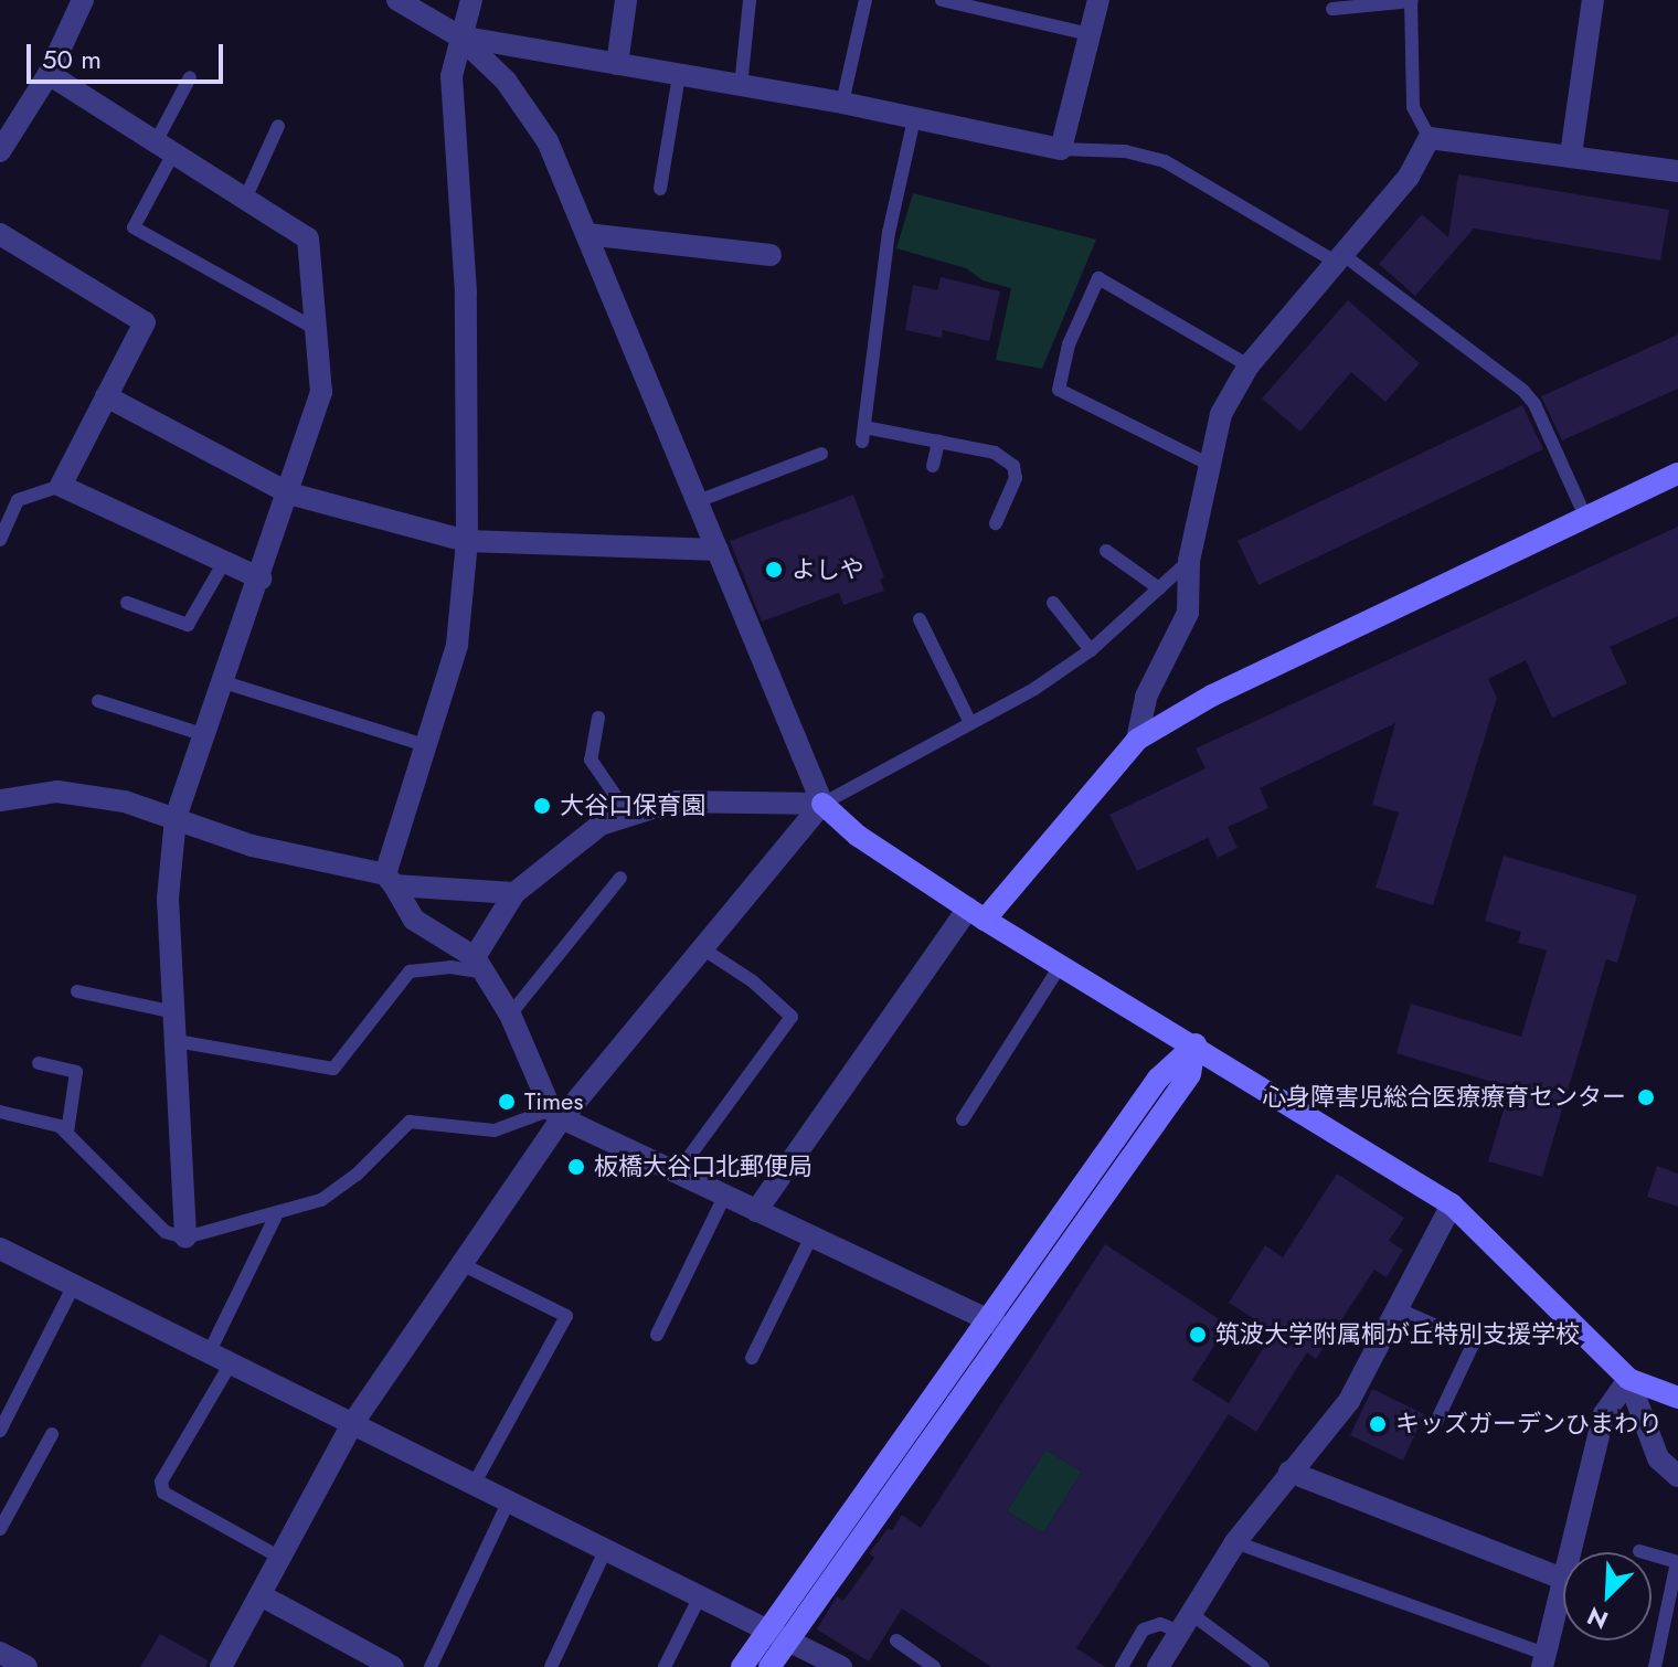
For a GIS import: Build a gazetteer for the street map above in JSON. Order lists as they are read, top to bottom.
{
  "places": [
    "よしや",
    "大谷口保育園",
    "心身障害児総合医療療育センター",
    "Times",
    "板橋大谷口北郵便局",
    "筑波大学附属桐が丘特別支援学校",
    "キッズガーデンひまわり"
  ],
  "scale_bar": "50 m",
  "north": "bottom left"
}
